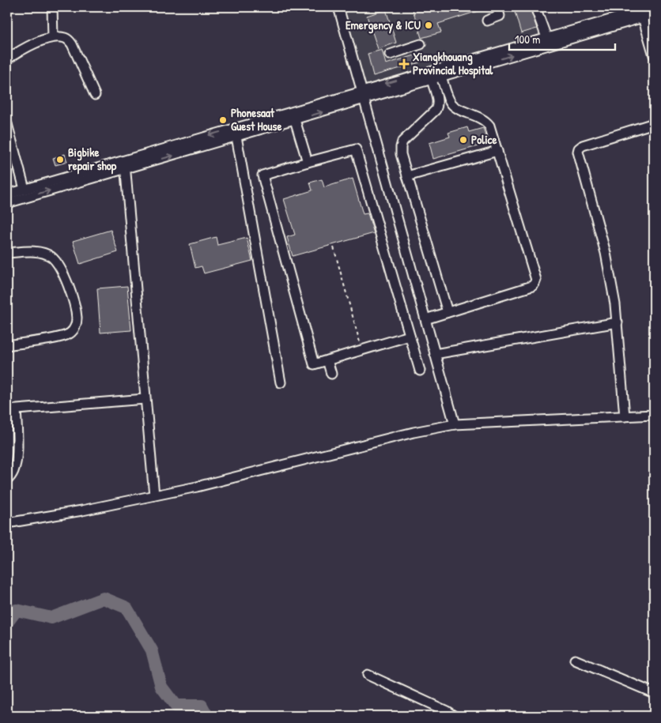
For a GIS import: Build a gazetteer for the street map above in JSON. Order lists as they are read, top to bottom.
{
  "places": {
    "other": [
      "Emergency & ICU",
      "Phonesaat Guest House",
      "Police",
      "Bigbike repair shop"
    ],
    "health": ["Xiangkhouang Provincial Hospital"]
  },
  "scale_bar": "100 m"
}
